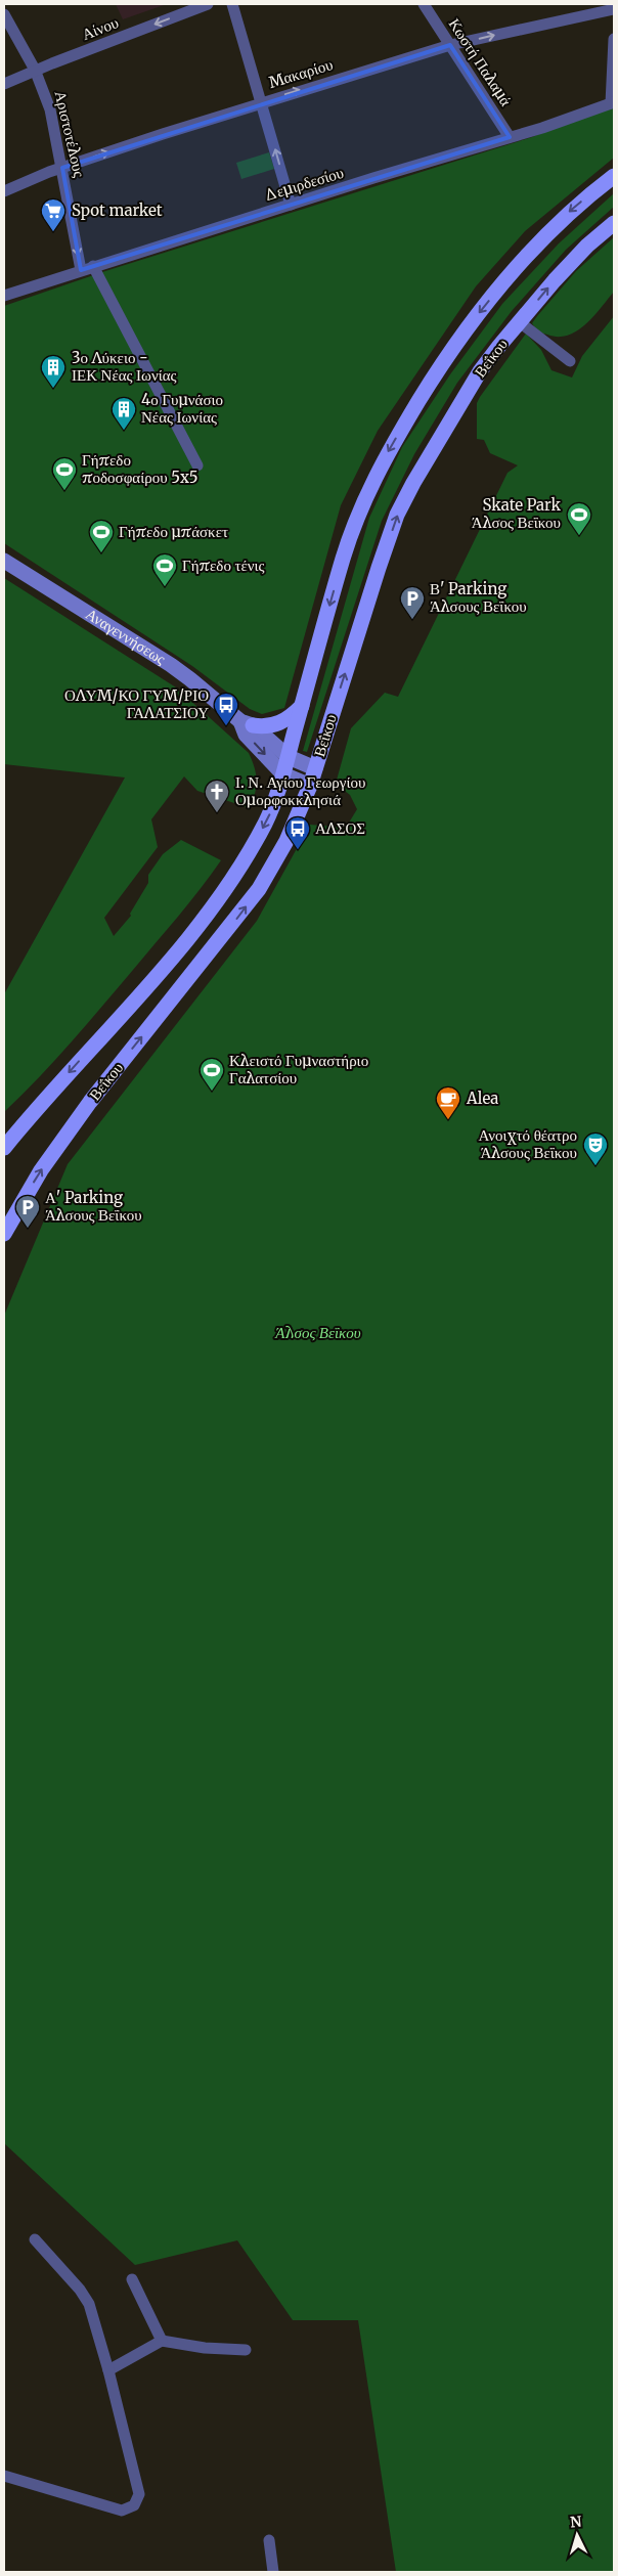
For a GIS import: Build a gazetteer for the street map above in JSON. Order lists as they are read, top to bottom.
{
  "streets": {
    "main road": ["Βεΐκου"],
    "street": [
      "Αίνου",
      "Κωστή Παλαμά",
      "Μακαρίου",
      "Αριστοτέλους",
      "Δεμιρδεσίου",
      "Αναγεννήσεως"
    ]
  },
  "crossings": [
    ["Αίνου", "Αριστοτέλους"],
    ["Κωστή Παλαμά", "Μακαρίου"],
    ["Κωστή Παλαμά", "Δεμιρδεσίου"],
    ["Μακαρίου", "Αριστοτέλους"],
    ["Αριστοτέλους", "Δεμιρδεσίου"],
    ["Βεΐκου", "Αναγεννήσεως"]
  ],
  "one_way": ["Αίνου", "Μακαρίου", "Αριστοτέλους"],
  "parks": ["Άλσος Βεΐκου"],
  "places": {
    "supermarket": ["Spot market"],
    "building": ["3ο Λύκειο - ΙΕΚ Νέας Ιωνίας", "4ο Γυμνάσιο Νέας Ιωνίας"],
    "sports": [
      "Γήπεδο ποδοσφαίρου 5x5",
      "Skate Park Άλσος Βεΐκου",
      "Γήπεδο μπάσκετ",
      "Γήπεδο τένις",
      "Κλειστό Γυμναστήριο Γαλατσίου"
    ],
    "parking": ["Β' Parking Άλσους Βεΐκου", "Α' Parking Άλσους Βεΐκου"],
    "bus stop": ["ΟΛΥΜ/ΚΟ ΓΥΜ/ΡΙΟ ΓΑΛΑΤΣΙΟΥ", "ΑΛΣΟΣ"],
    "church": ["Ι. Ν. Αγίου Γεωργίου Ομορφοκκλησιά"],
    "cafe": ["Alea"],
    "theatre": ["Ανοιχτό θέατρο Άλσους Βεΐκου"]
  },
  "north": "top"
}
